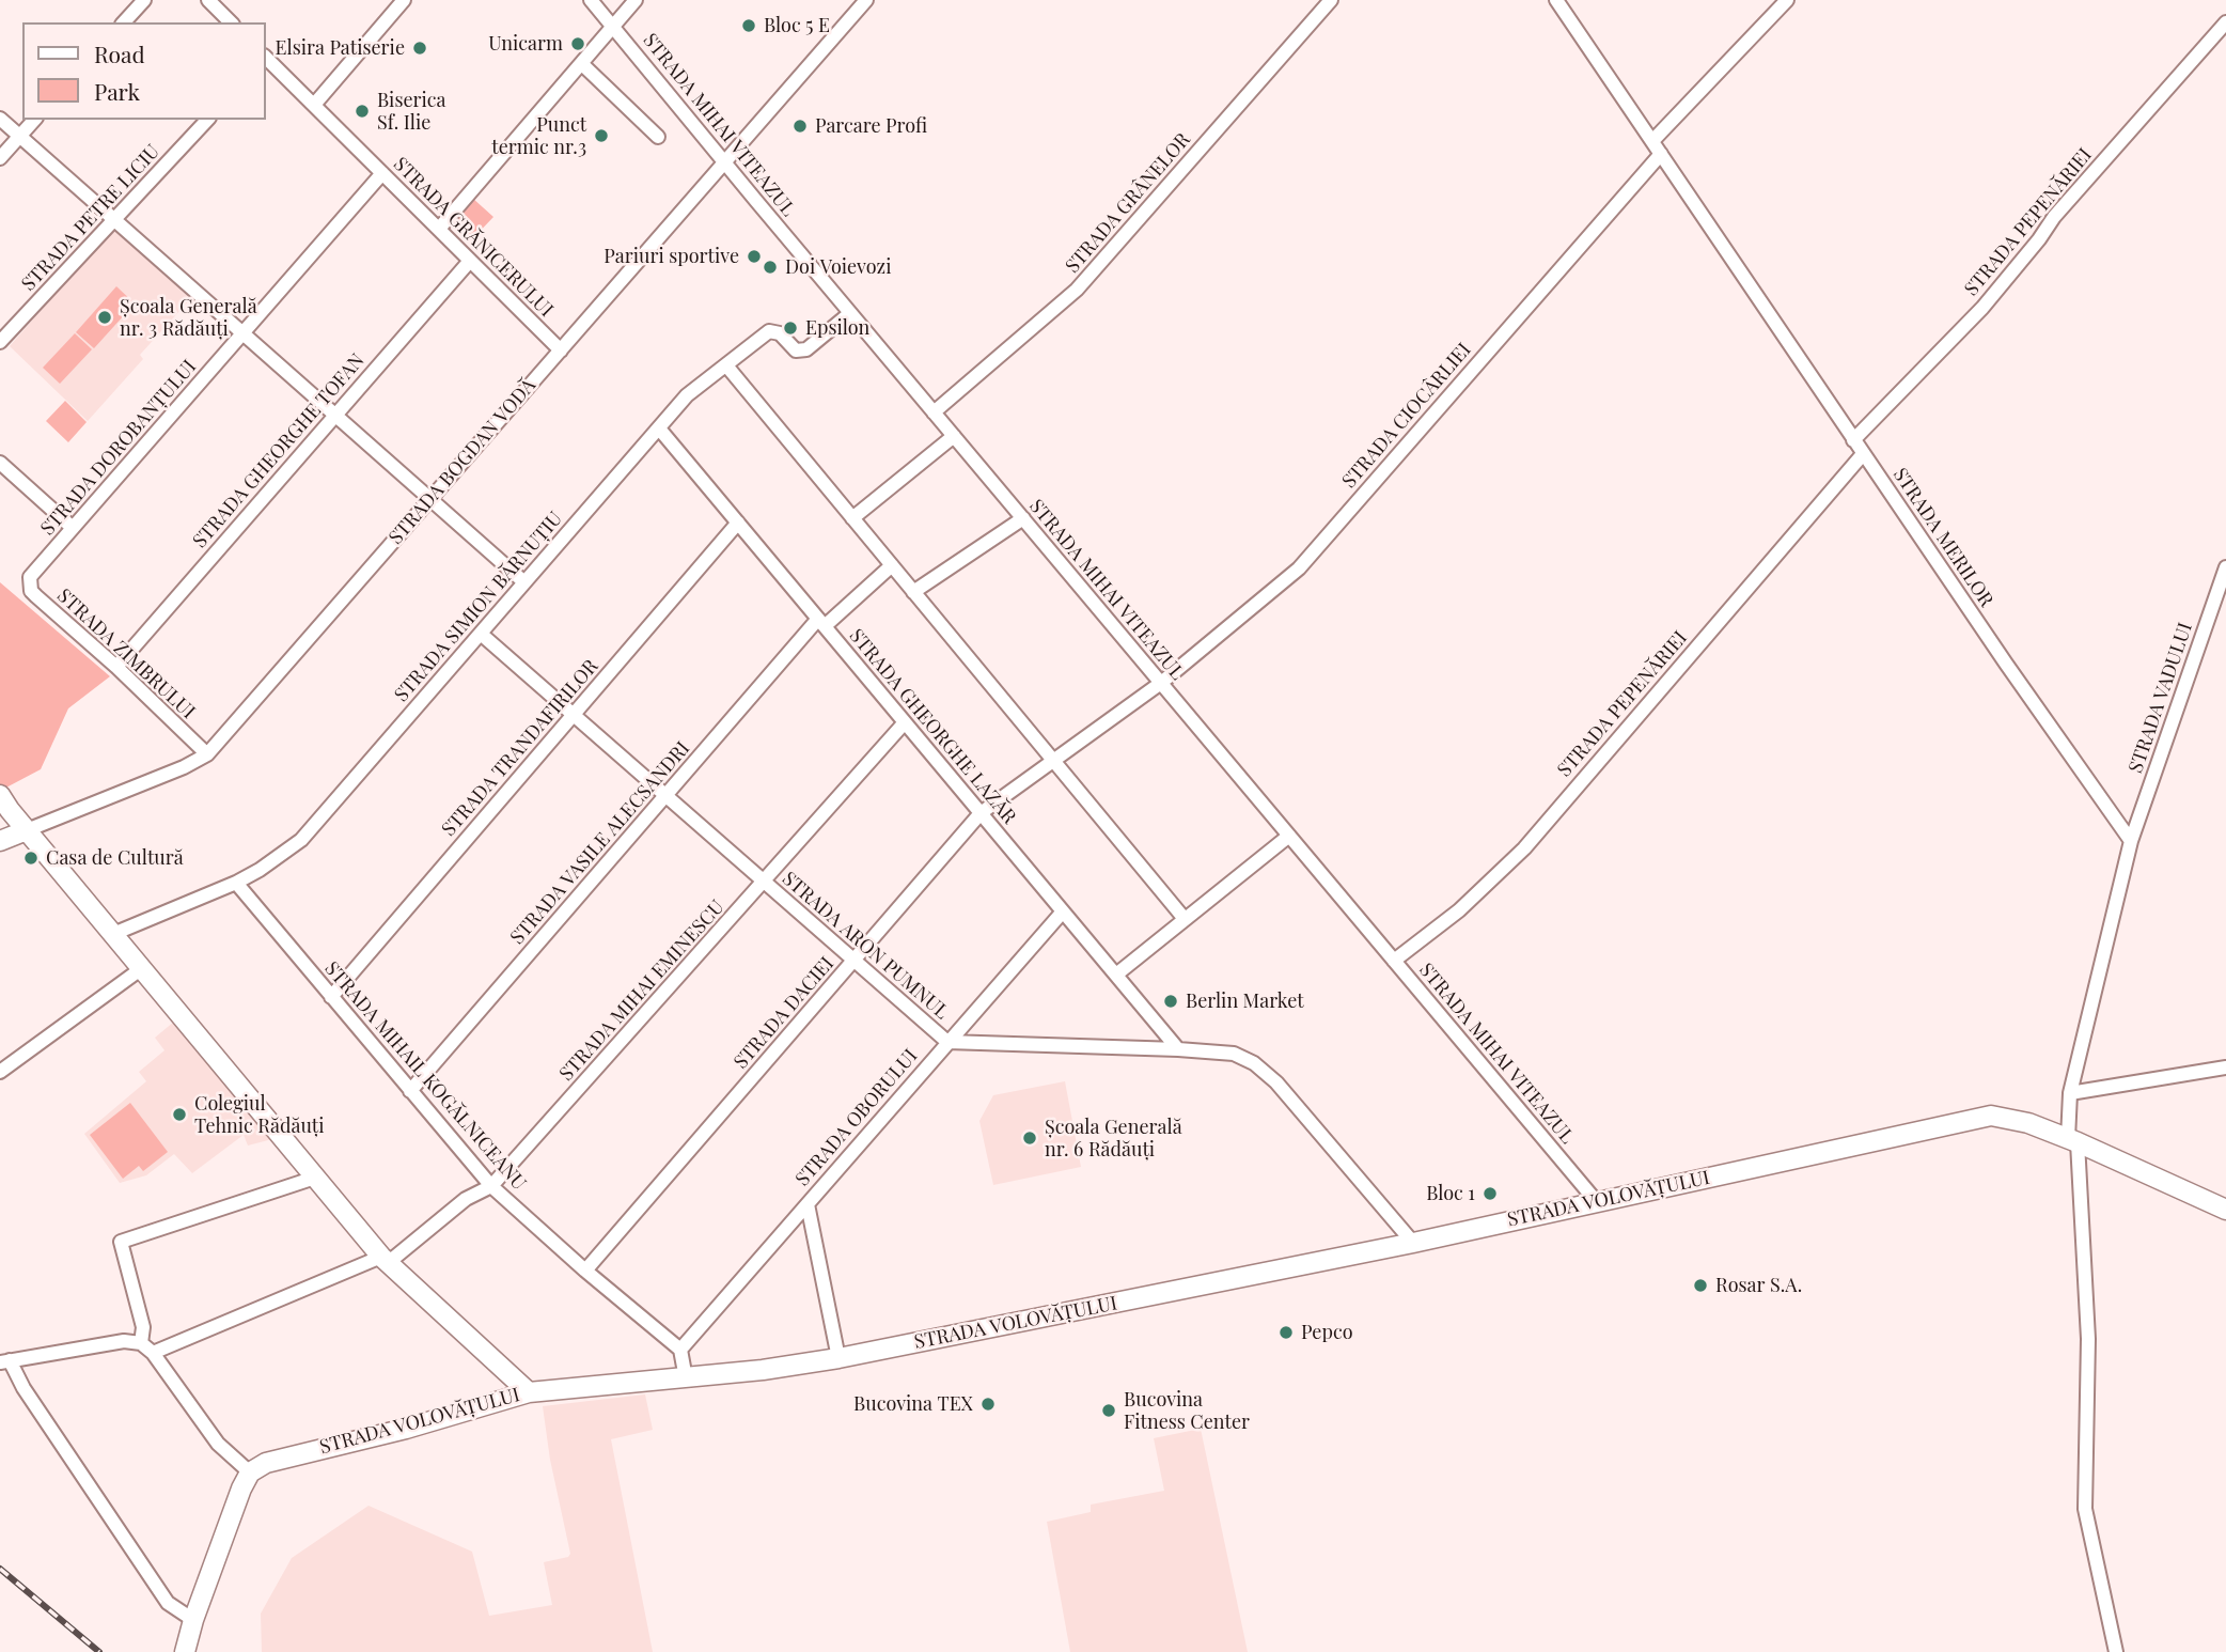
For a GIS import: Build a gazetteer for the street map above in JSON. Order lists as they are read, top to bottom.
{
  "streets": {
    "main road": ["STRADA BOGDAN VODĂ", "STRADA VOLOVĂȚULUI"],
    "street": [
      "STRADA MIHAI VITEAZUL",
      "STRADA GRÂNELOR",
      "STRADA PETRE LICIU",
      "STRADA PEPENĂRIEI",
      "STRADA GRĂNICERULUI",
      "STRADA CIOCÂRLIEI",
      "STRADA DOROBANȚULUI",
      "STRADA GHEORGHE TOFAN",
      "STRADA MERILOR",
      "STRADA SIMION BĂRNUȚIU",
      "STRADA ZIMBRULUI",
      "STRADA VADULUI",
      "STRADA GHEORGHE LAZĂR",
      "STRADA TRANDAFIRILOR",
      "STRADA VASILE ALECSANDRI",
      "STRADA ARON PUMNUL",
      "STRADA MIHAI EMINESCU",
      "STRADA DACIEI",
      "STRADA MIHAIL KOGĂLNICEANU",
      "STRADA OBORULUI"
    ]
  },
  "crossings": [
    ["STRADA MIHAI VITEAZUL", "STRADA GRÂNELOR"],
    ["STRADA MIHAI VITEAZUL", "STRADA PEPENĂRIEI"],
    ["STRADA MIHAI VITEAZUL", "STRADA CIOCÂRLIEI"],
    ["STRADA MIHAI VITEAZUL", "STRADA BOGDAN VODĂ"],
    ["STRADA MIHAI VITEAZUL", "STRADA SIMION BĂRNUȚIU"],
    ["STRADA MIHAI VITEAZUL", "STRADA VOLOVĂȚULUI"],
    ["STRADA PEPENĂRIEI", "STRADA MERILOR"],
    ["STRADA GRĂNICERULUI", "STRADA DOROBANȚULUI"],
    ["STRADA GRĂNICERULUI", "STRADA GHEORGHE TOFAN"],
    ["STRADA GRĂNICERULUI", "STRADA BOGDAN VODĂ"],
    ["STRADA CIOCÂRLIEI", "STRADA MERILOR"],
    ["STRADA CIOCÂRLIEI", "STRADA DACIEI"],
    ["STRADA DOROBANȚULUI", "STRADA ZIMBRULUI"],
    ["STRADA GHEORGHE TOFAN", "STRADA ZIMBRULUI"],
    ["STRADA BOGDAN VODĂ", "STRADA ZIMBRULUI"],
    ["STRADA MERILOR", "STRADA VADULUI"],
    ["STRADA SIMION BĂRNUȚIU", "STRADA GHEORGHE LAZĂR"],
    ["STRADA SIMION BĂRNUȚIU", "STRADA ARON PUMNUL"],
    ["STRADA SIMION BĂRNUȚIU", "STRADA MIHAIL KOGĂLNICEANU"],
    ["STRADA GHEORGHE LAZĂR", "STRADA TRANDAFIRILOR"],
    ["STRADA GHEORGHE LAZĂR", "STRADA VASILE ALECSANDRI"],
    ["STRADA GHEORGHE LAZĂR", "STRADA ARON PUMNUL"],
    ["STRADA GHEORGHE LAZĂR", "STRADA MIHAI EMINESCU"],
    ["STRADA GHEORGHE LAZĂR", "STRADA DACIEI"],
    ["STRADA GHEORGHE LAZĂR", "STRADA OBORULUI"],
    ["STRADA TRANDAFIRILOR", "STRADA ARON PUMNUL"],
    ["STRADA TRANDAFIRILOR", "STRADA MIHAIL KOGĂLNICEANU"],
    ["STRADA VASILE ALECSANDRI", "STRADA ARON PUMNUL"],
    ["STRADA VASILE ALECSANDRI", "STRADA MIHAIL KOGĂLNICEANU"],
    ["STRADA ARON PUMNUL", "STRADA MIHAI EMINESCU"],
    ["STRADA ARON PUMNUL", "STRADA DACIEI"],
    ["STRADA ARON PUMNUL", "STRADA OBORULUI"],
    ["STRADA ARON PUMNUL", "STRADA VOLOVĂȚULUI"],
    ["STRADA MIHAI EMINESCU", "STRADA MIHAIL KOGĂLNICEANU"],
    ["STRADA DACIEI", "STRADA MIHAIL KOGĂLNICEANU"],
    ["STRADA MIHAIL KOGĂLNICEANU", "STRADA OBORULUI"]
  ],
  "places": [
    "Bloc 5 E",
    "Unicarm",
    "Elsira Patiserie",
    "Biserica Sf. Ilie",
    "Parcare Profi",
    "Punct termic nr.3",
    "Pariuri sportive",
    "Doi Voievozi",
    "Școala Generală nr. 3 Rădăuți",
    "Epsilon",
    "Casa de Cultură",
    "Berlin Market",
    "Colegiul Tehnic Rădăuți",
    "Școala Generală nr. 6 Rădăuți",
    "Bloc 1",
    "Rosar S.A.",
    "Pepco",
    "Bucovina TEX",
    "Bucovina Fitness Center"
  ],
  "legend": ["Road", "Park"]
}
